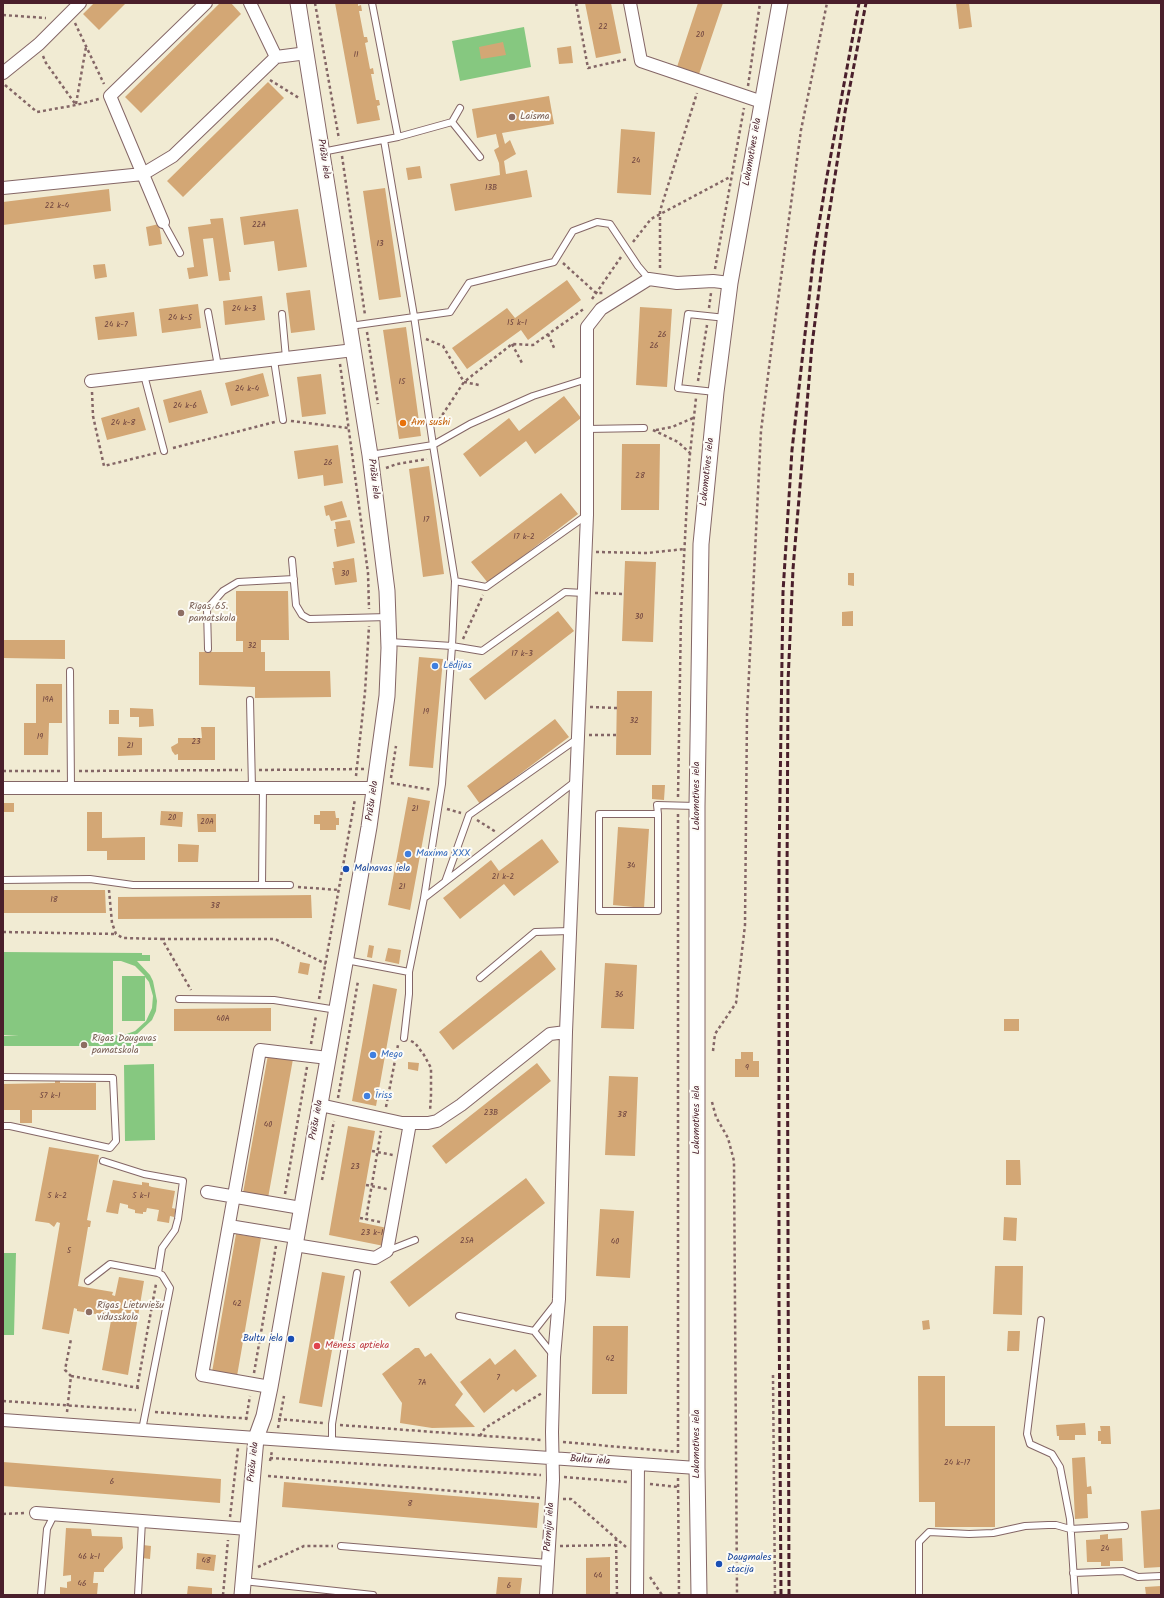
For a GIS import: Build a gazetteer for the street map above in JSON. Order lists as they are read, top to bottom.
{
  "streets": {
    "street": [
      "Lokomotīves iela",
      "Prūšu iela",
      "Bultu iela",
      "Pārmiju iela"
    ]
  },
  "crossings": [
    ["Lokomotīves iela", "Bultu iela"],
    ["Prūšu iela", "Bultu iela"],
    ["Bultu iela", "Pārmiju iela"]
  ],
  "places": [
    "Laisma",
    "Am sushi",
    "Rīgas 65. pamatskola",
    "Lēdijas",
    "Maxima XXX",
    "Malnavas iela",
    "Rīgas Daugavas pamatskola",
    "Mego",
    "Īriss",
    "Rīgas Lietuviešu vidusskola",
    "Bultu iela",
    "Mēness aptieka",
    "Daugmales stacija"
  ],
  "house_numbers": [
    "22",
    "20",
    "11",
    "24",
    "13B",
    "22 k-4",
    "22A",
    "13",
    "24 k-3",
    "24 k-5",
    "15 k-1",
    "24 k-7",
    "26",
    "26",
    "15",
    "24 k-4",
    "24 k-6",
    "24 k-8",
    "26",
    "28",
    "17",
    "17 k-2",
    "30",
    "30",
    "32",
    "17 k-3",
    "19A",
    "19",
    "32",
    "19",
    "23",
    "21",
    "21",
    "20",
    "20A",
    "34",
    "21 k-2",
    "21",
    "18",
    "38",
    "36",
    "40A",
    "9",
    "57 k-1",
    "23B",
    "38",
    "40",
    "23",
    "5 k-2",
    "5 k-1",
    "23 k-1",
    "25A",
    "40",
    "5",
    "42",
    "42",
    "7",
    "7A",
    "24 k-17",
    "6",
    "8",
    "24",
    "46 k-1",
    "48",
    "44",
    "46",
    "6"
  ]
}
